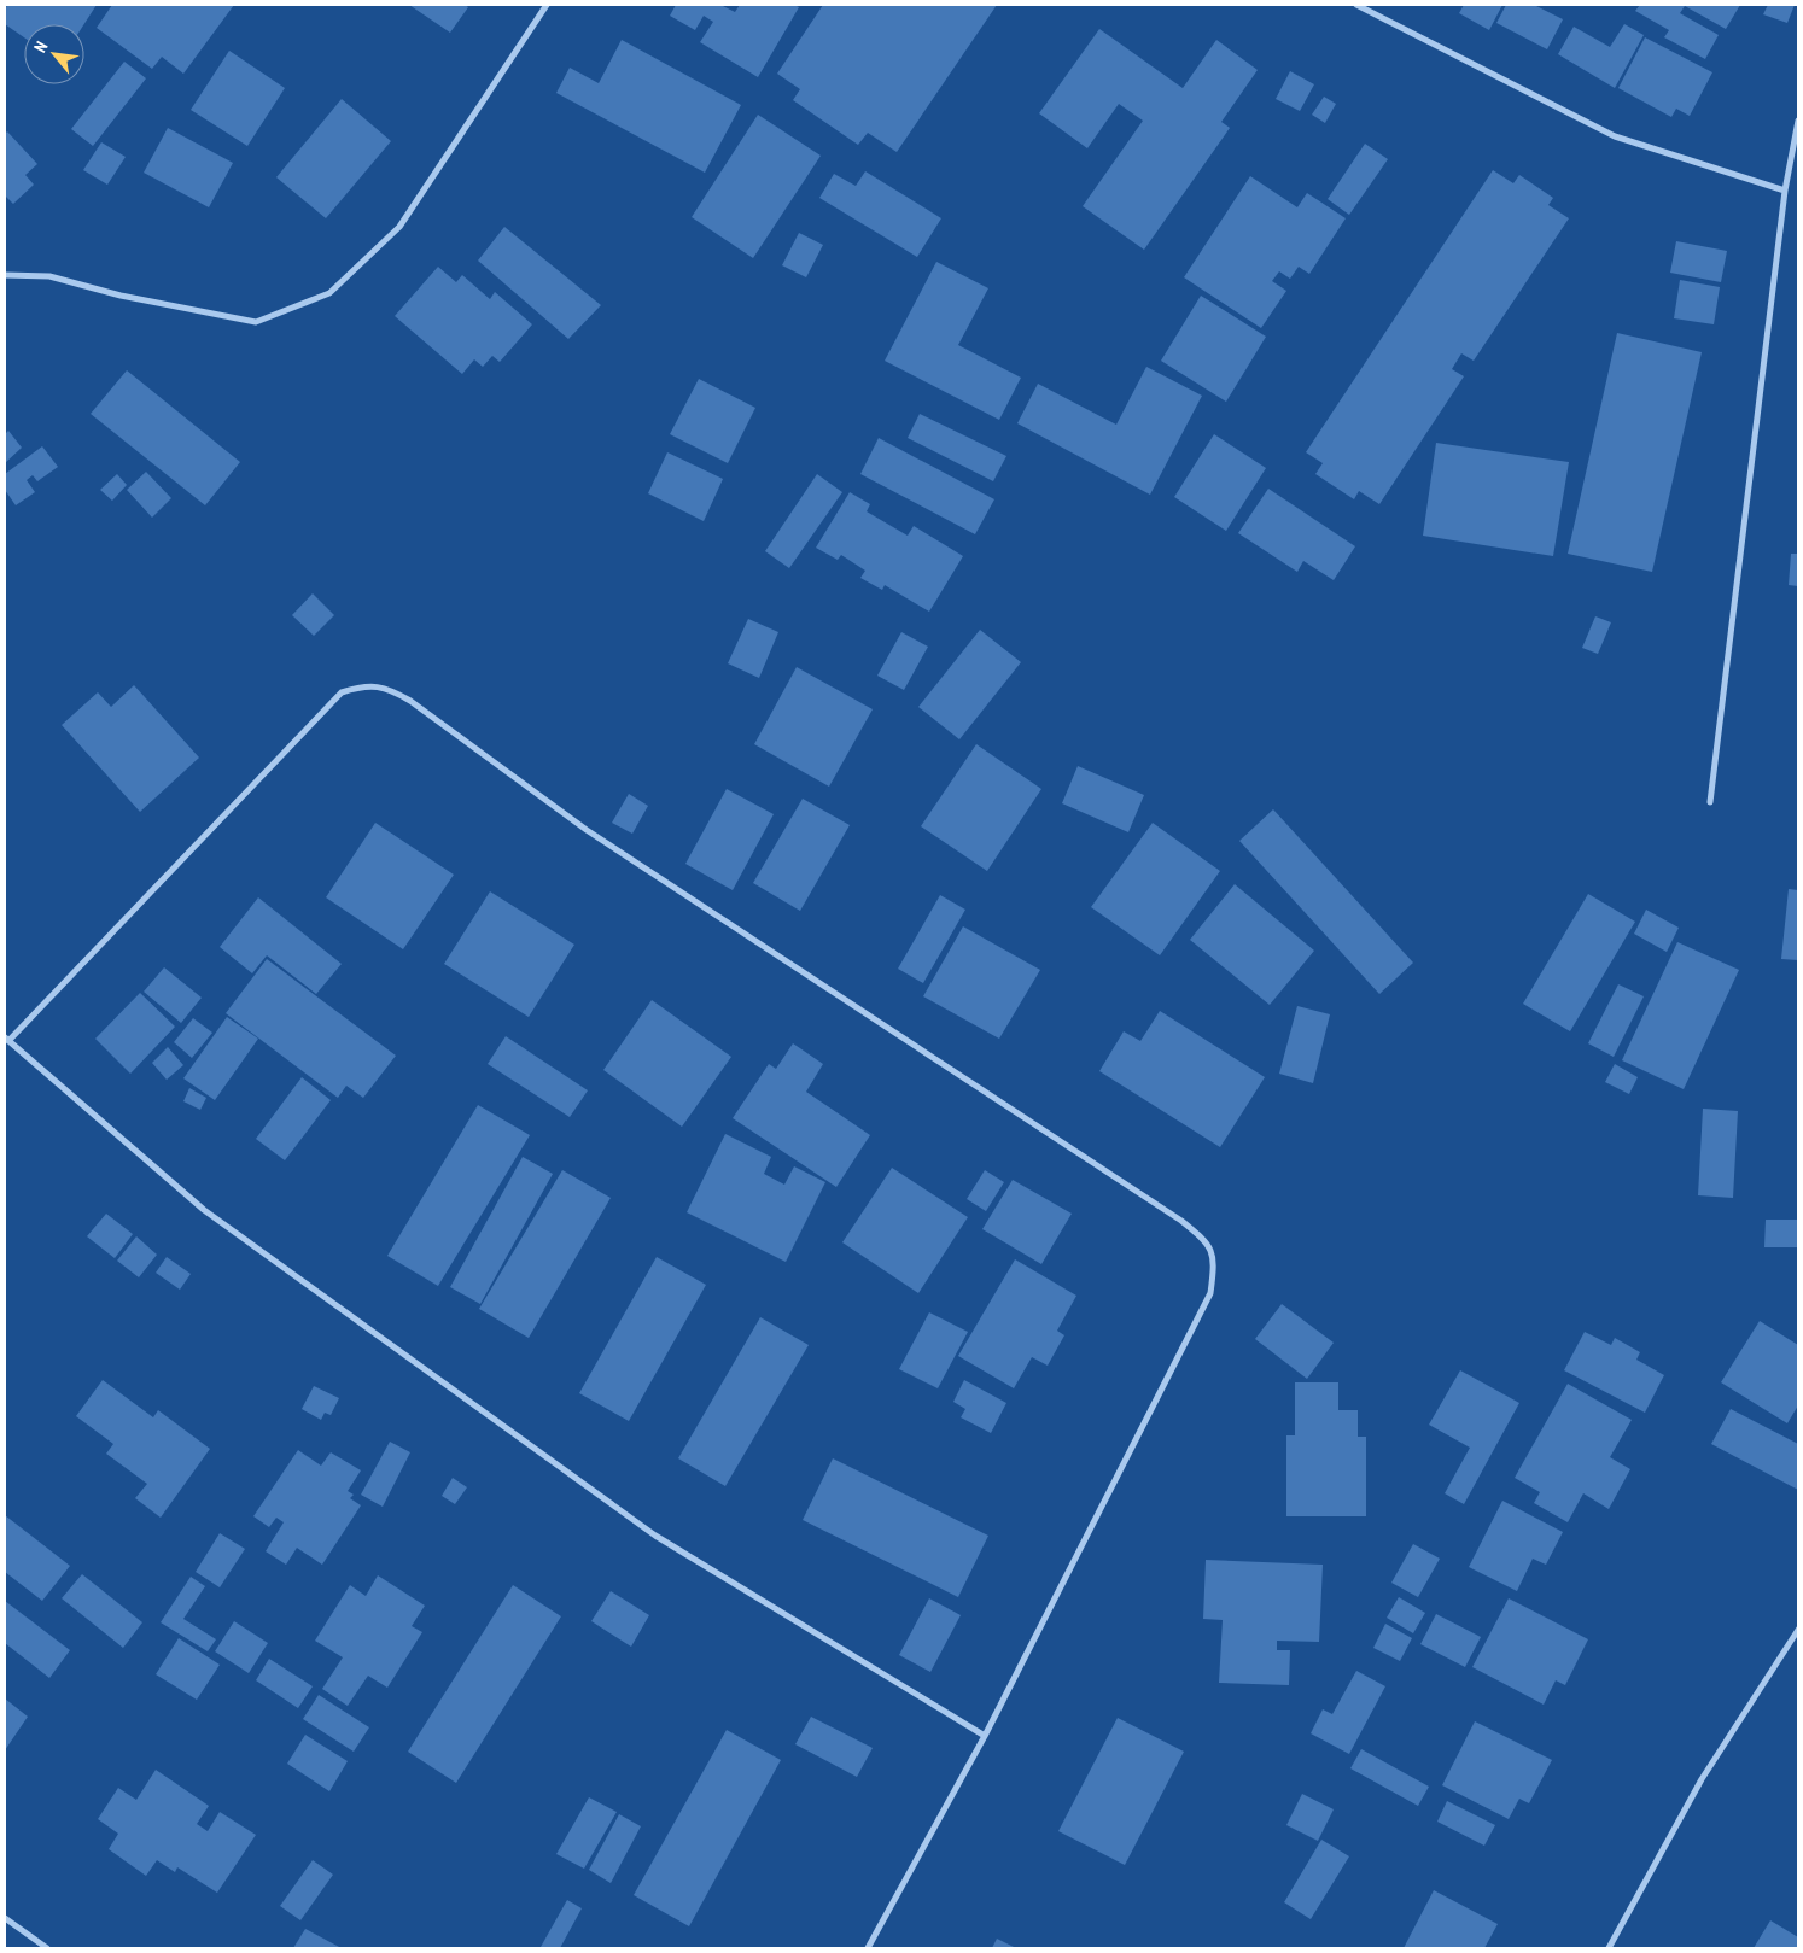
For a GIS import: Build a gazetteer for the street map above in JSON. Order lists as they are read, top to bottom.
{
  "north": "top left"
}
